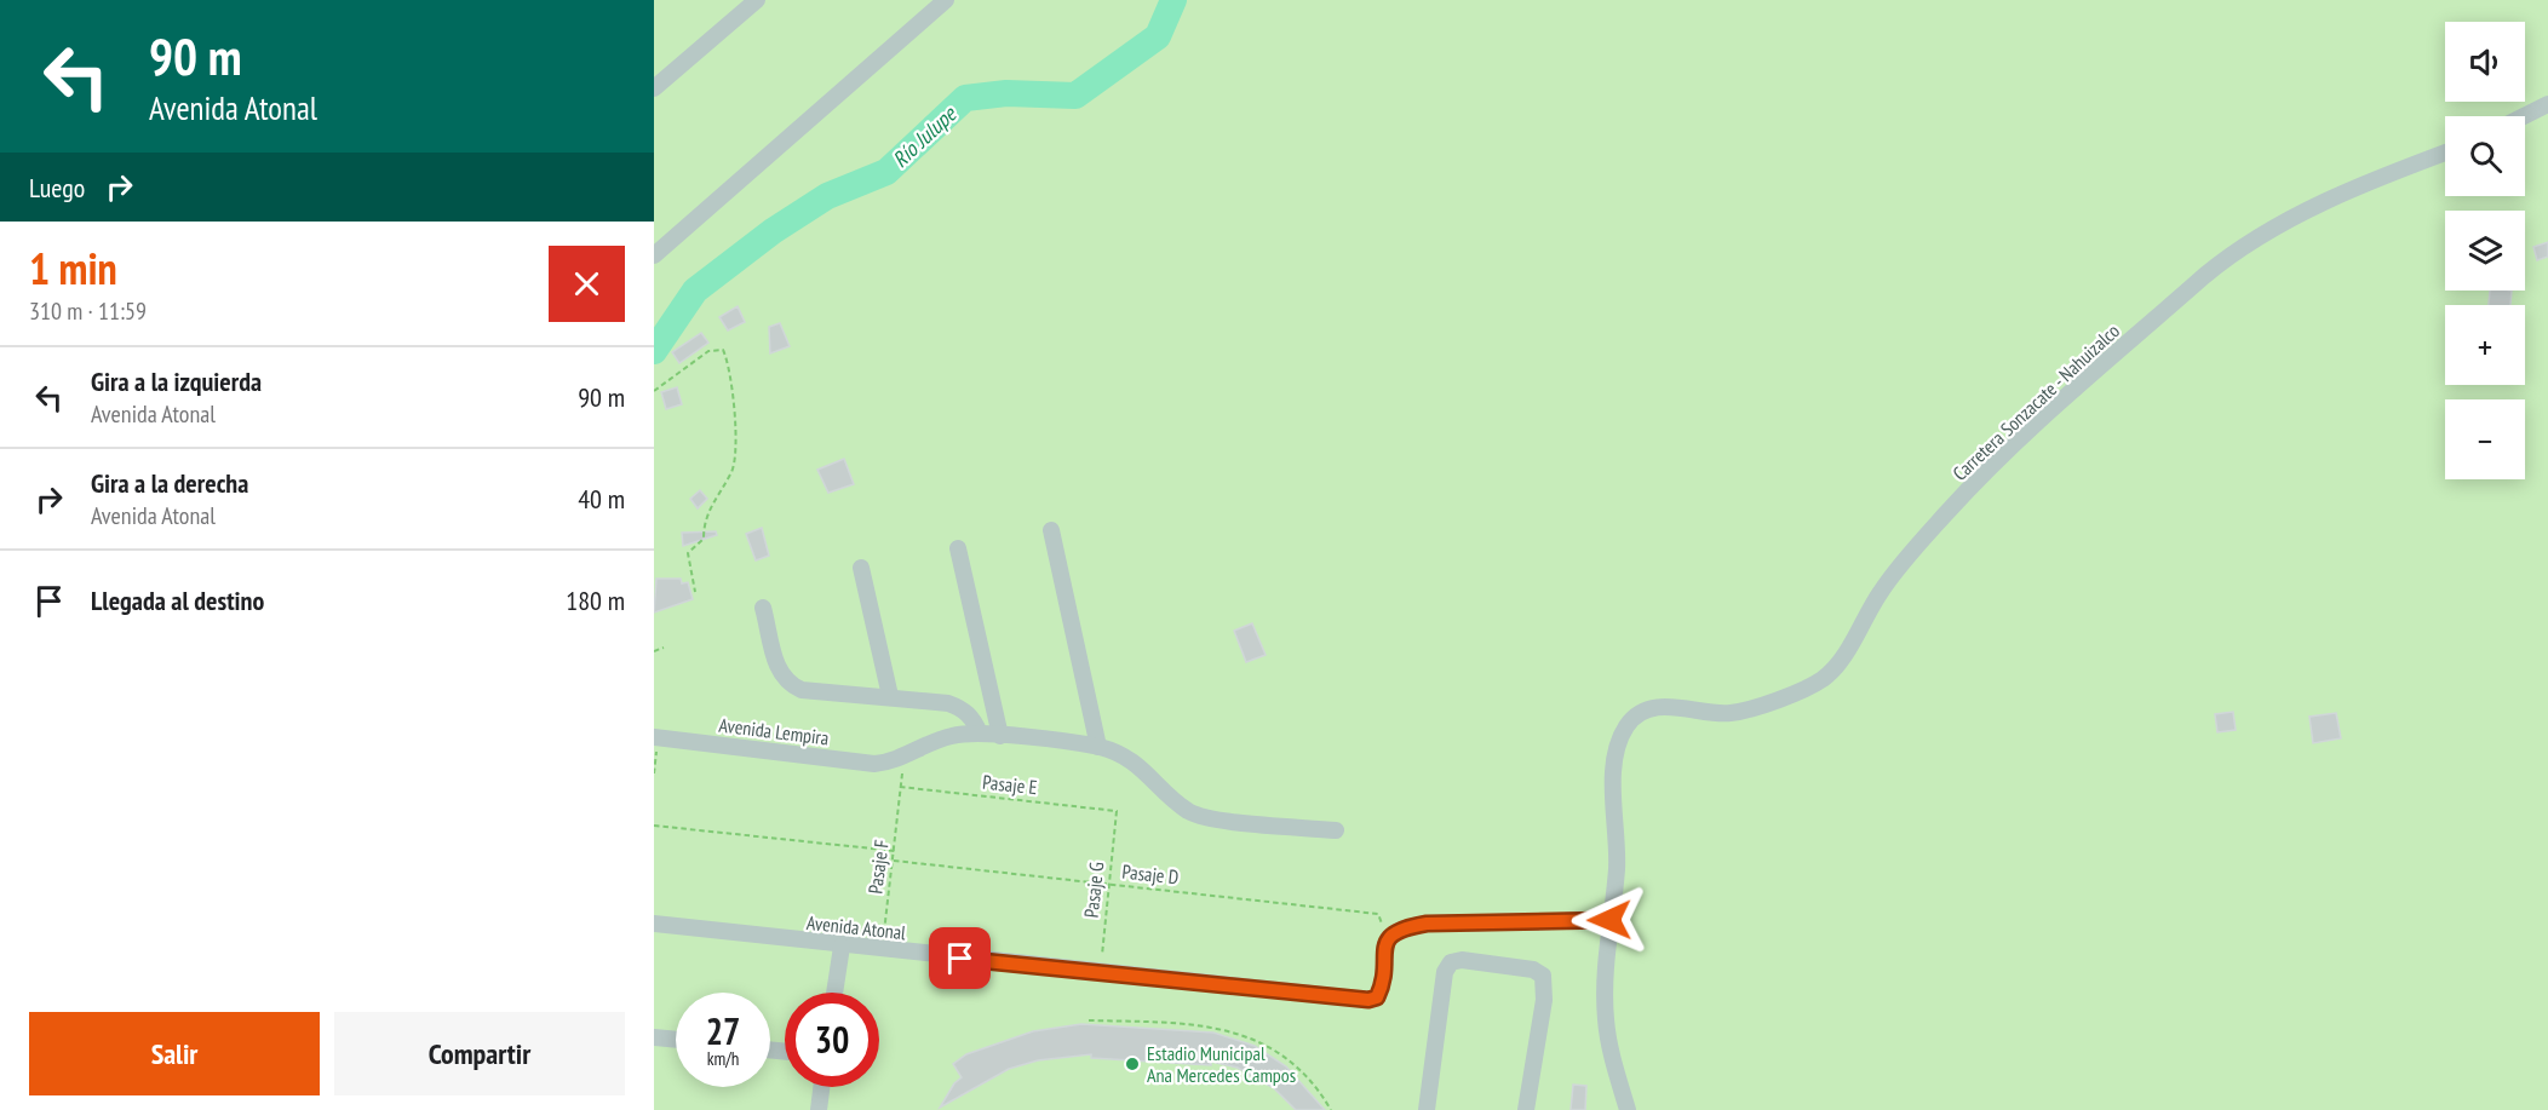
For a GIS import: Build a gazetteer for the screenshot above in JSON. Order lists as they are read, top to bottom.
{
  "streets": {
    "street": ["Carretera Sonzacate - Nahuizalco", "Avenida Lempira", "Avenida Atonal"],
    "path": [
      "Pasaje E",
      "Pasaje F",
      "Pasaje D",
      "Pasaje G"
    ]
  },
  "crossings": [
    ["Pasaje E", "Pasaje F"],
    ["Pasaje E", "Pasaje G"],
    ["Pasaje F", "Pasaje D"],
    ["Pasaje F", "Avenida Atonal"],
    ["Pasaje D", "Pasaje G"],
    ["Pasaje D", "Avenida Atonal"],
    ["Pasaje G", "Avenida Atonal"]
  ],
  "water": ["Río Julupe"],
  "places": ["Estadio Municipal Ana Mercedes Campos"],
  "page": {
    "turn": ["90 m", "Avenida Atonal"],
    "map_buttons": ["+", "−"],
    "then": "Luego",
    "heading": ["1 min", "310 m · 11:59"],
    "list": [
      {
        "name": "Gira a la izquierda",
        "note": "Avenida Atonal",
        "value": "90 m"
      },
      {
        "name": "Gira a la derecha",
        "note": "Avenida Atonal",
        "value": "40 m"
      },
      {
        "name": "Llegada al destino",
        "value": "180 m"
      }
    ],
    "speed": "27 km/h",
    "limit": "30",
    "buttons": ["Salir", "Compartir"]
  }
}
